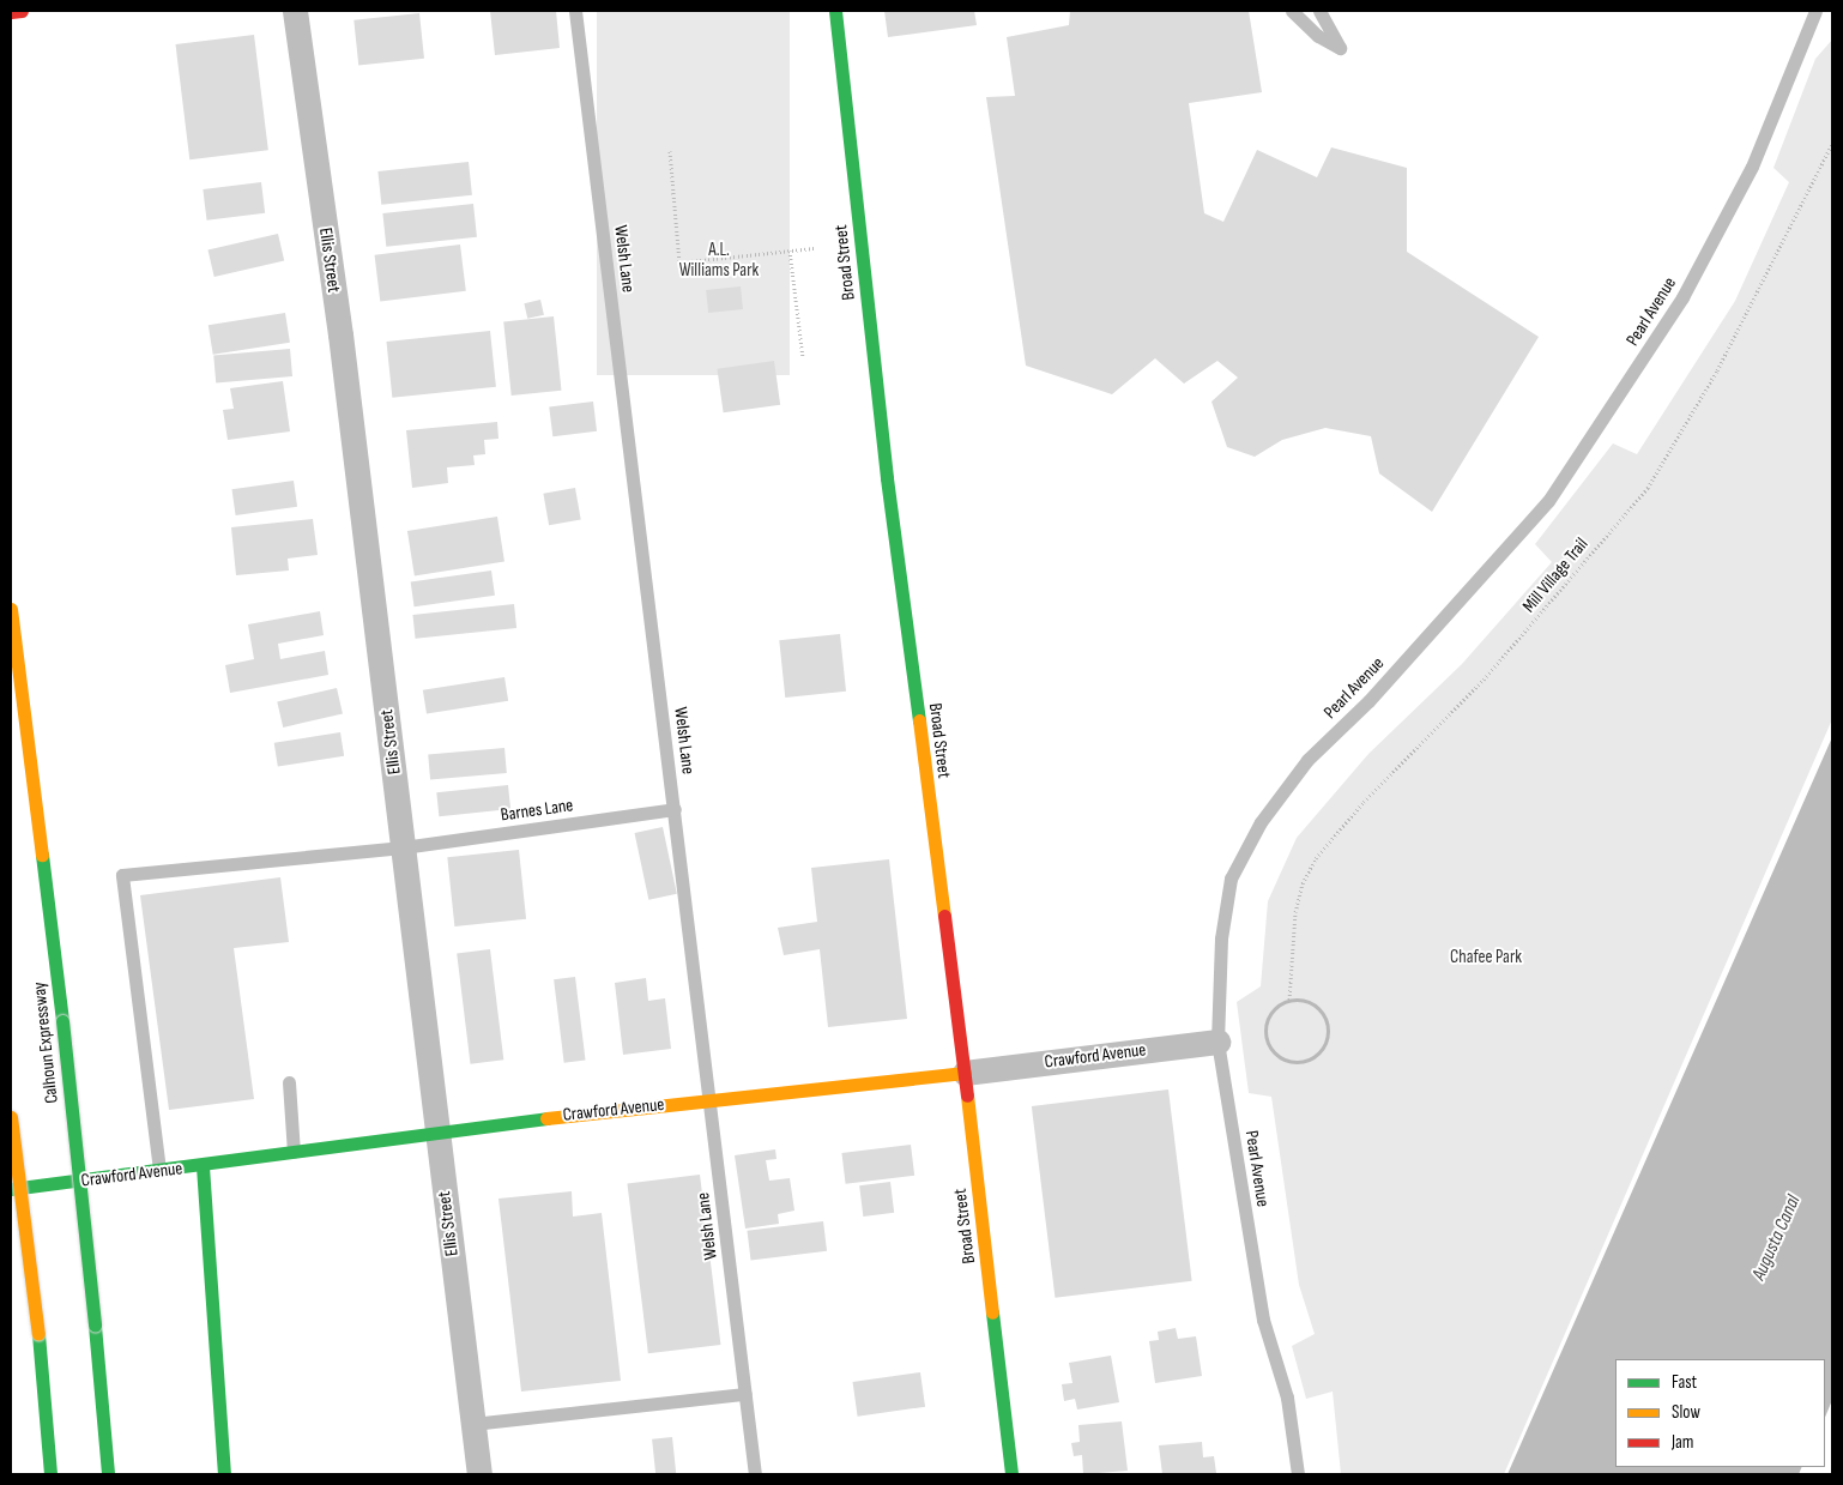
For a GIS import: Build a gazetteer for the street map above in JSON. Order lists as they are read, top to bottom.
{
  "streets": {
    "main road": ["Broad Street", "Calhoun Expressway", "Crawford Avenue"],
    "street": ["Ellis Street"],
    "lane": ["Welsh Lane", "Pearl Avenue", "Barnes Lane"],
    "path": ["Mill Village Trail"]
  },
  "crossings": [
    ["Welsh Lane", "Barnes Lane"],
    ["Welsh Lane", "Crawford Avenue"],
    ["Ellis Street", "Barnes Lane"],
    ["Ellis Street", "Crawford Avenue"],
    ["Broad Street", "Crawford Avenue"],
    ["Pearl Avenue", "Crawford Avenue"],
    ["Barnes Lane", "Crawford Avenue"]
  ],
  "water": ["Augusta Canal"],
  "parks": ["A.L. Williams Park", "Chafee Park"],
  "legend": ["Fast", "Slow", "Jam"]
}
